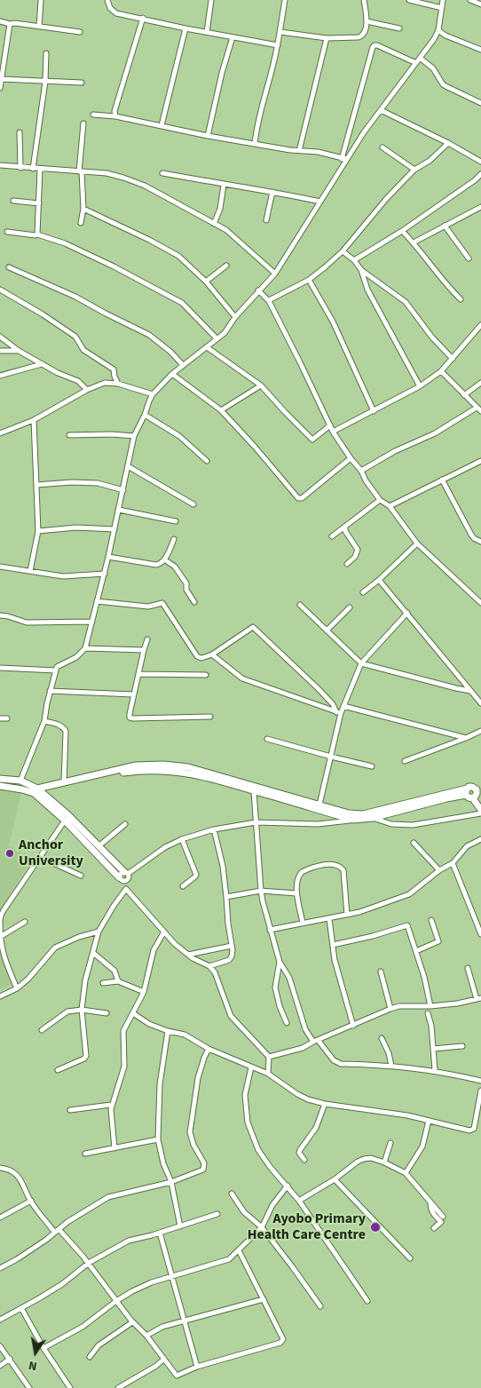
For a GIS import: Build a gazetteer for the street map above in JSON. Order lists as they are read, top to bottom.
{
  "places": ["Anchor University", "Ayobo Primary Health Care Centre"],
  "north": "bottom"
}
